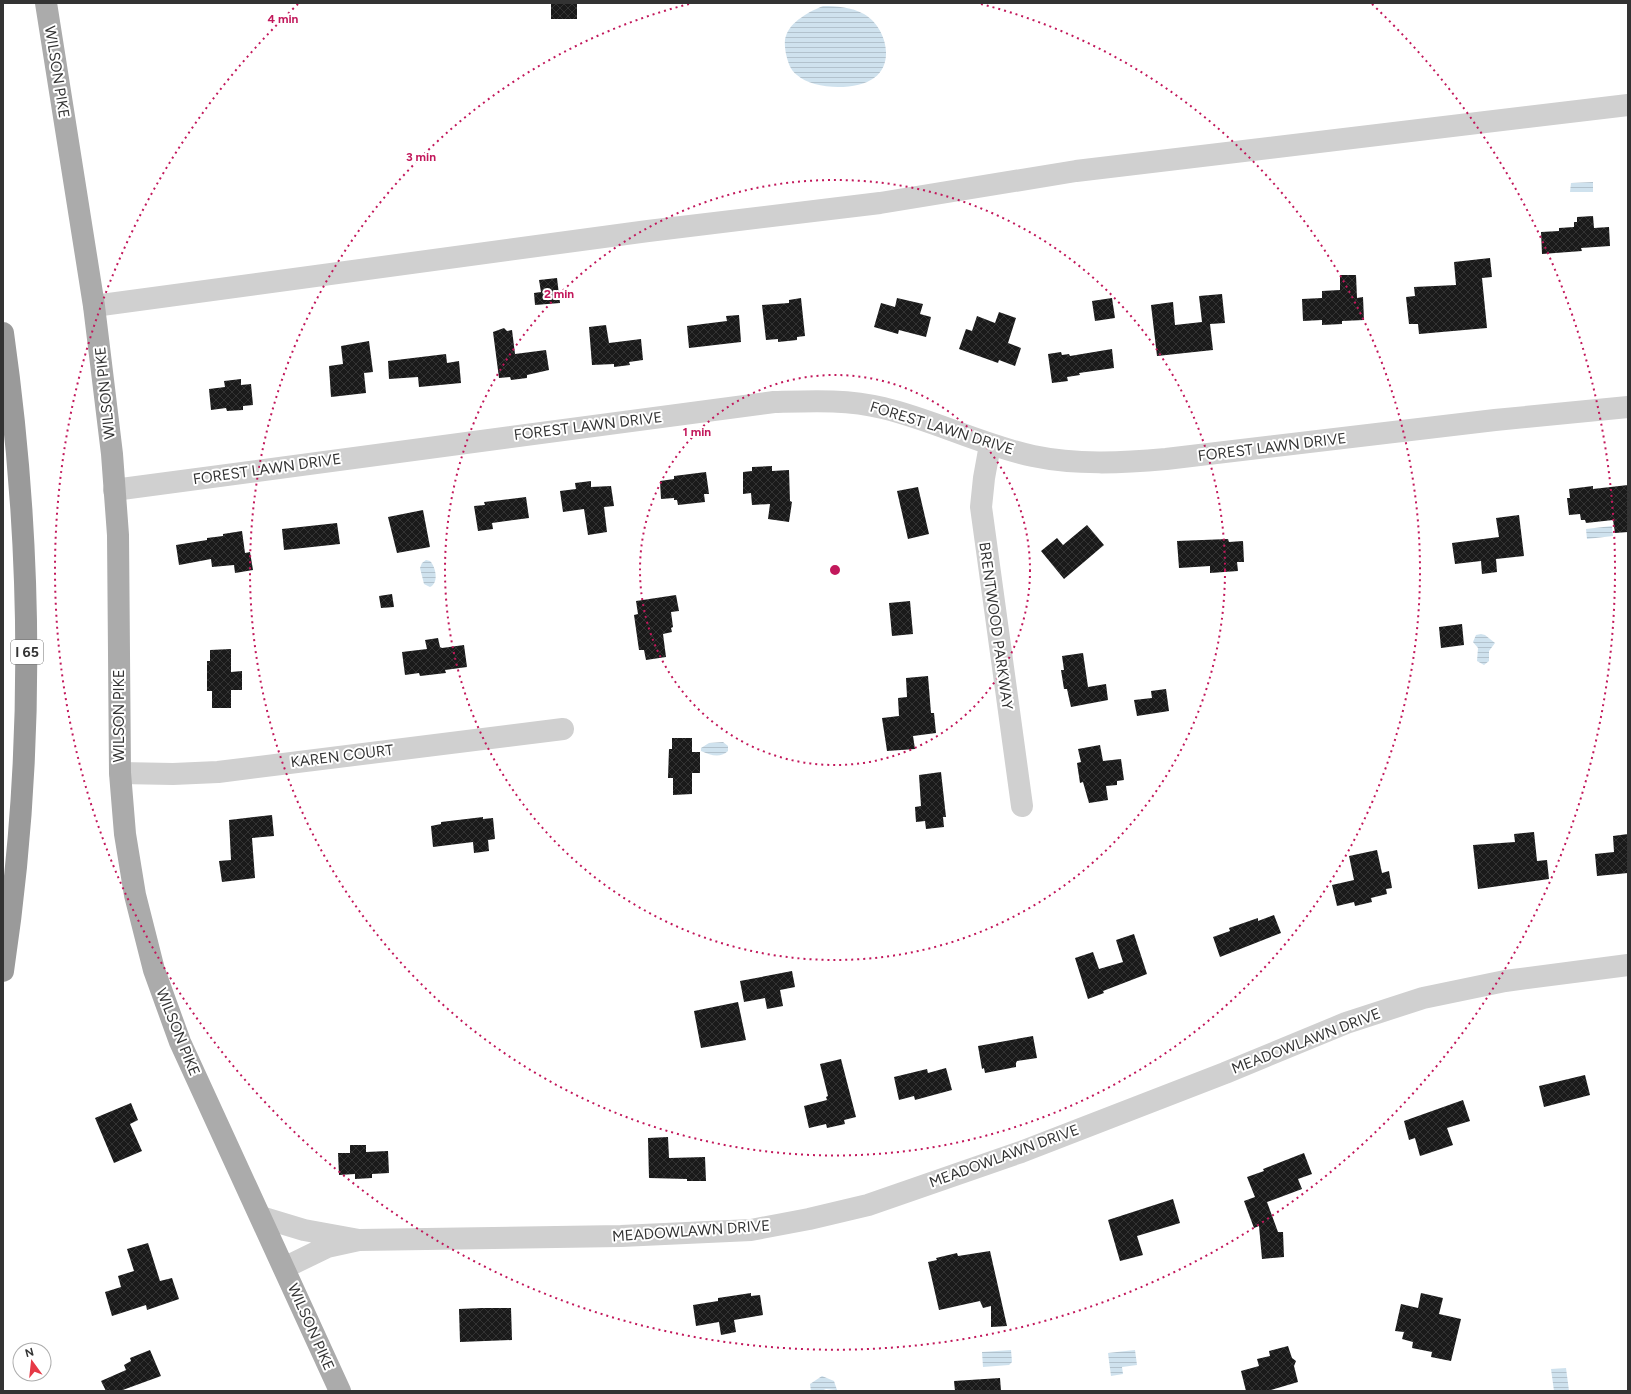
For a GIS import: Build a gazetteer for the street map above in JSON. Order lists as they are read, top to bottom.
{
  "streets": {
    "highway": ["I 65"],
    "main road": ["WILSON PIKE"],
    "street": [
      "FOREST LAWN DRIVE",
      "BRENTWOOD PARKWAY",
      "KAREN COURT",
      "MEADOWLAWN DRIVE"
    ]
  },
  "crossings": [
    ["WILSON PIKE", "FOREST LAWN DRIVE"],
    ["WILSON PIKE", "KAREN COURT"],
    ["WILSON PIKE", "MEADOWLAWN DRIVE"],
    ["FOREST LAWN DRIVE", "BRENTWOOD PARKWAY"]
  ],
  "north": "top",
  "rings": [
    "4 min",
    "3 min",
    "2 min",
    "1 min"
  ]
}
